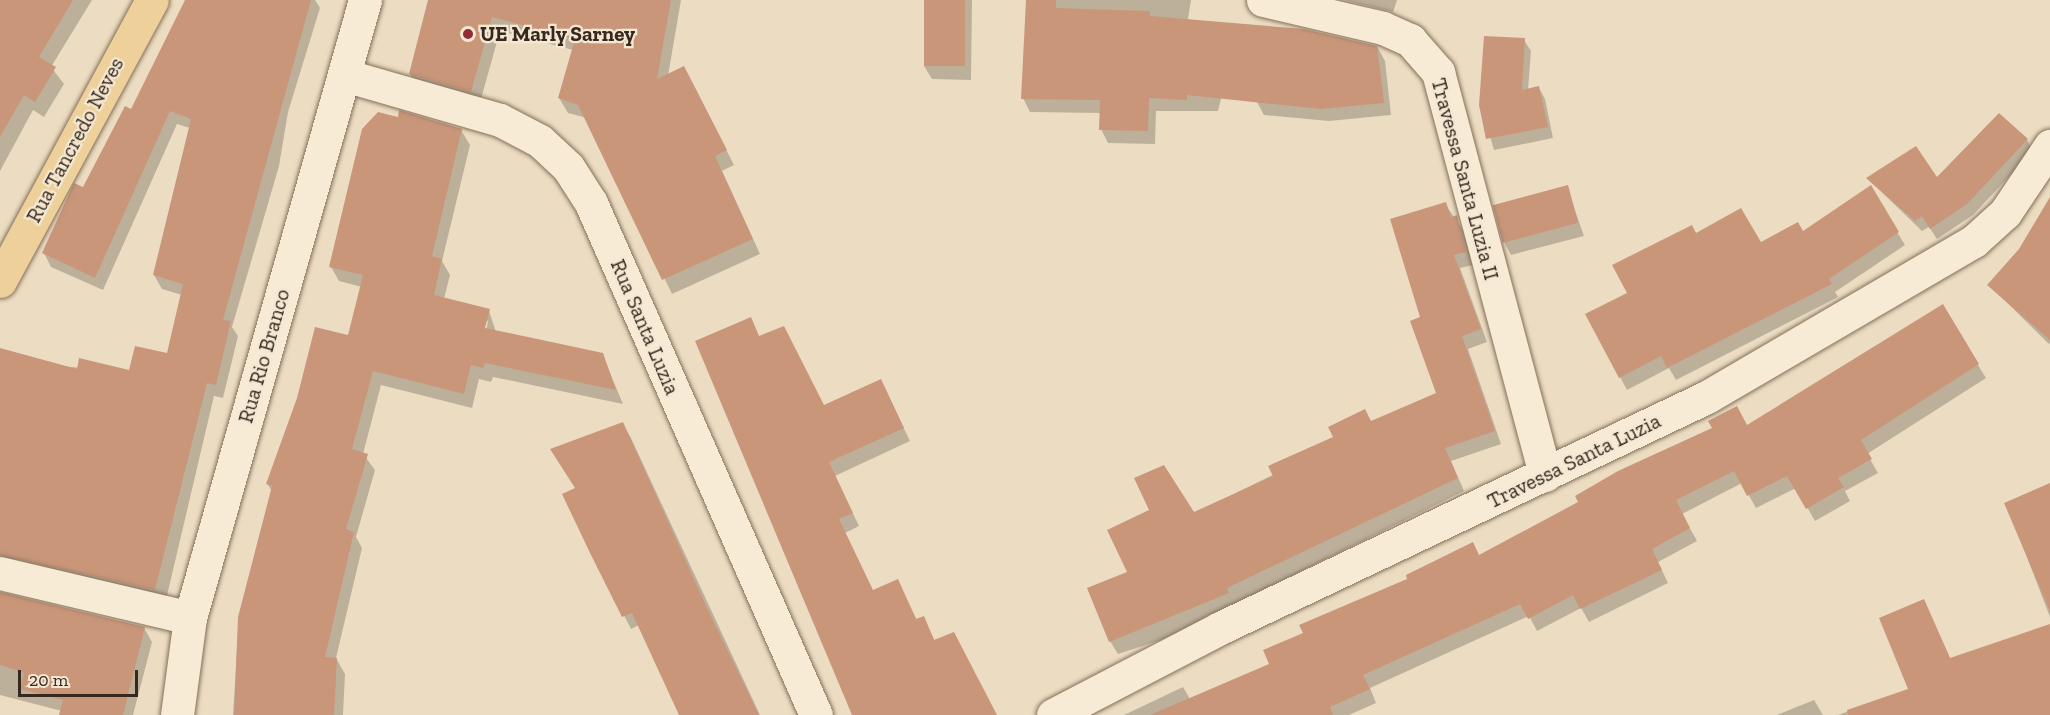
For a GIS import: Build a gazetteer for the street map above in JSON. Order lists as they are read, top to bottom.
{
  "streets": {
    "main road": ["Rua Tancredo Neves"],
    "street": [
      "Travessa Santa Luzia II",
      "Rua Santa Luzia",
      "Rua Rio Branco",
      "Travessa Santa Luzia"
    ]
  },
  "crossings": [
    ["Travessa Santa Luzia II", "Travessa Santa Luzia"],
    ["Rua Santa Luzia", "Rua Rio Branco"]
  ],
  "places": ["UE Marly Sarney"],
  "scale_bar": "20 m"
}
